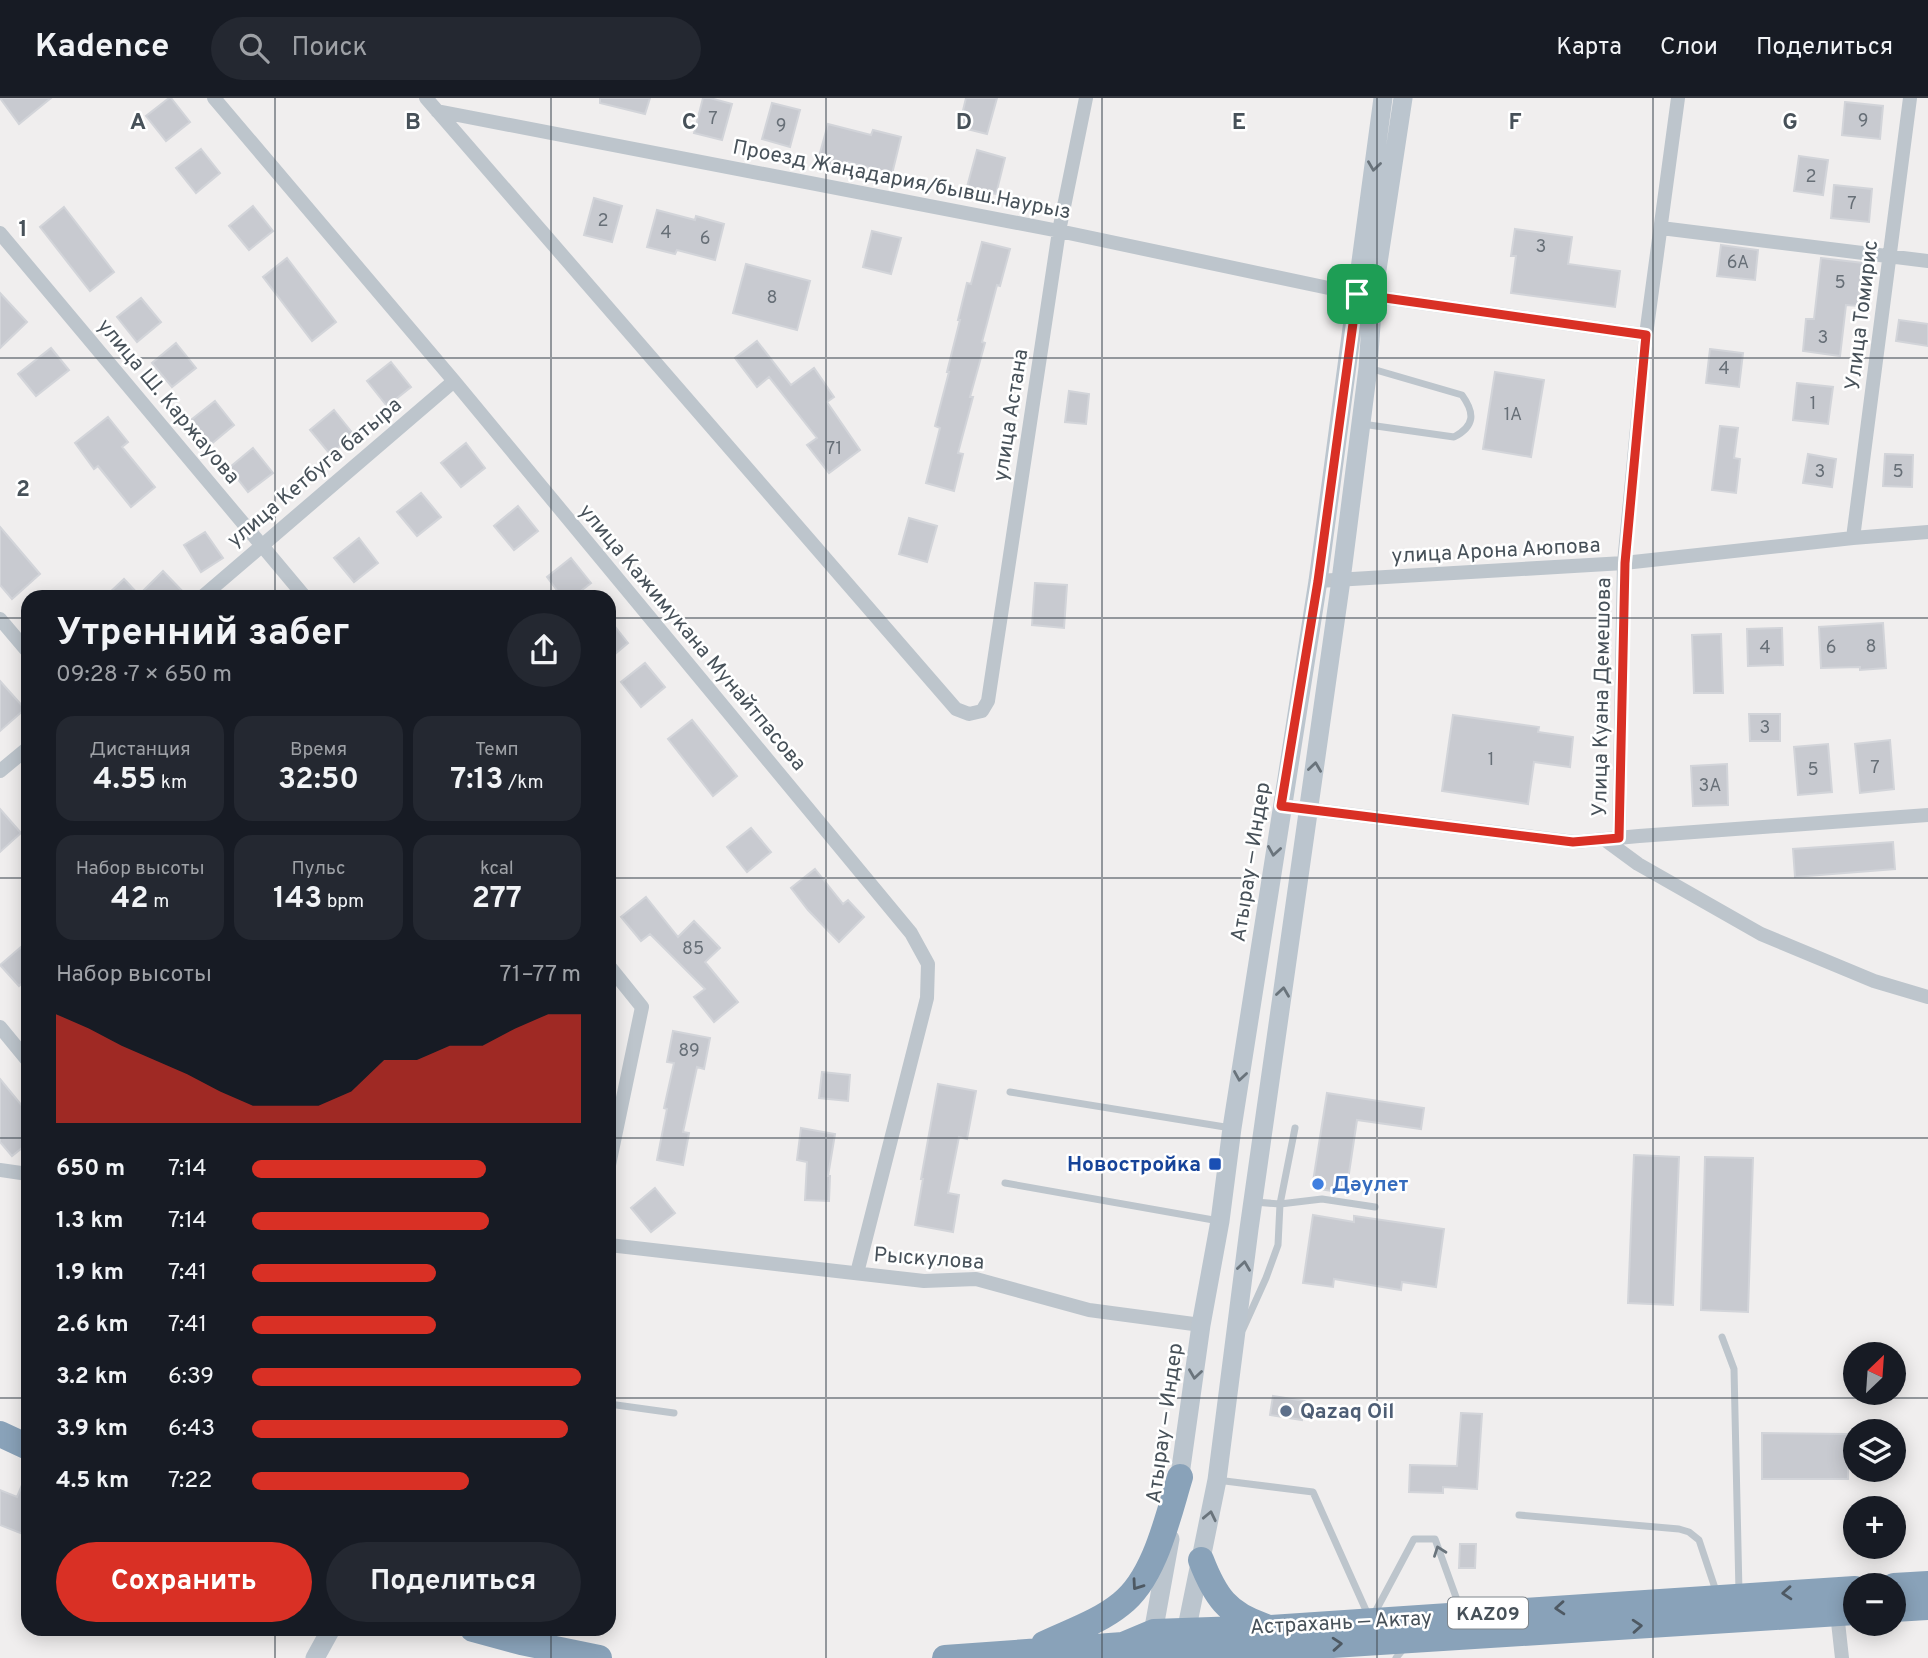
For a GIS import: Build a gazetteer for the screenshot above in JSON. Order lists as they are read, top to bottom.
{
  "streets": {
    "highway": ["KAZ09", "Астрахань — Актау"],
    "main road": ["Атырау — Индер"],
    "street": [
      "Проезд Жаңадария/бывш.Наурыз",
      "Улица Томирис",
      "улица Ш. Каржауова",
      "улица Астана",
      "улица Кетбуга батыра",
      "улица Арона Аюпова",
      "улица Кажимукана Мунайтпасова",
      "Улица Куана Демешова",
      "Рыскулова"
    ]
  },
  "crossings": [
    ["Проезд Жаңадария/бывш.Наурыз", "улица Астана"],
    ["Проезд Жаңадария/бывш.Наурыз", "Улица Куана Демешова"],
    ["Проезд Жаңадария/бывш.Наурыз", "Атырау — Индер"],
    ["Улица Томирис", "улица Арона Аюпова"],
    ["улица Ш. Каржауова", "улица Кетбуга батыра"],
    ["улица Кетбуга батыра", "улица Кажимукана Мунайтпасова"],
    ["улица Арона Аюпова", "Улица Куана Демешова"],
    ["улица Арона Аюпова", "Атырау — Индер"],
    ["улица Кажимукана Мунайтпасова", "Рыскулова"],
    ["Атырау — Индер", "Рыскулова"],
    ["Атырау — Индер", "Астрахань — Актау"]
  ],
  "places": {
    "transit": ["Новостройка"],
    "other": ["Дәулет", "Qazaq Oil"]
  },
  "house_numbers": [
    "7",
    "9",
    "9",
    "2",
    "7",
    "2",
    "4",
    "6",
    "3",
    "6А",
    "5",
    "8",
    "3",
    "4",
    "1",
    "1А",
    "71",
    "3",
    "5",
    "8",
    "4",
    "6",
    "3",
    "1",
    "7",
    "5",
    "3А",
    "85",
    "89"
  ],
  "north": "top right",
  "page": {
    "header": "Kadence",
    "search": "Поиск",
    "nav": ["Карта", "Слои", "Поделиться"],
    "heading": ["Утренний забег", "09:28 · 7 × 650 m"],
    "stats": [
      ["Дистанция", "4.55 km"],
      ["Время", "32:50"],
      ["Темп", "7:13 /km"],
      ["Набор высоты", "42 m"],
      ["Пульс", "143 bpm"],
      ["kcal", "277"]
    ],
    "chart": ["Набор высоты", "71–77 m"],
    "list": [
      {
        "name": "650 m",
        "note": "7:14"
      },
      {
        "name": "1.3 km",
        "note": "7:14"
      },
      {
        "name": "1.9 km",
        "note": "7:41"
      },
      {
        "name": "2.6 km",
        "note": "7:41"
      },
      {
        "name": "3.2 km",
        "note": "6:39"
      },
      {
        "name": "3.9 km",
        "note": "6:43"
      },
      {
        "name": "4.5 km",
        "note": "7:22"
      }
    ],
    "map_buttons": ["+", "−"],
    "buttons": ["Сохранить", "Поделиться"]
  },
  "grid": {
    "columns": [
      "A",
      "B",
      "C",
      "D",
      "E",
      "F",
      "G"
    ],
    "rows": ["1", "2"]
  }
}
